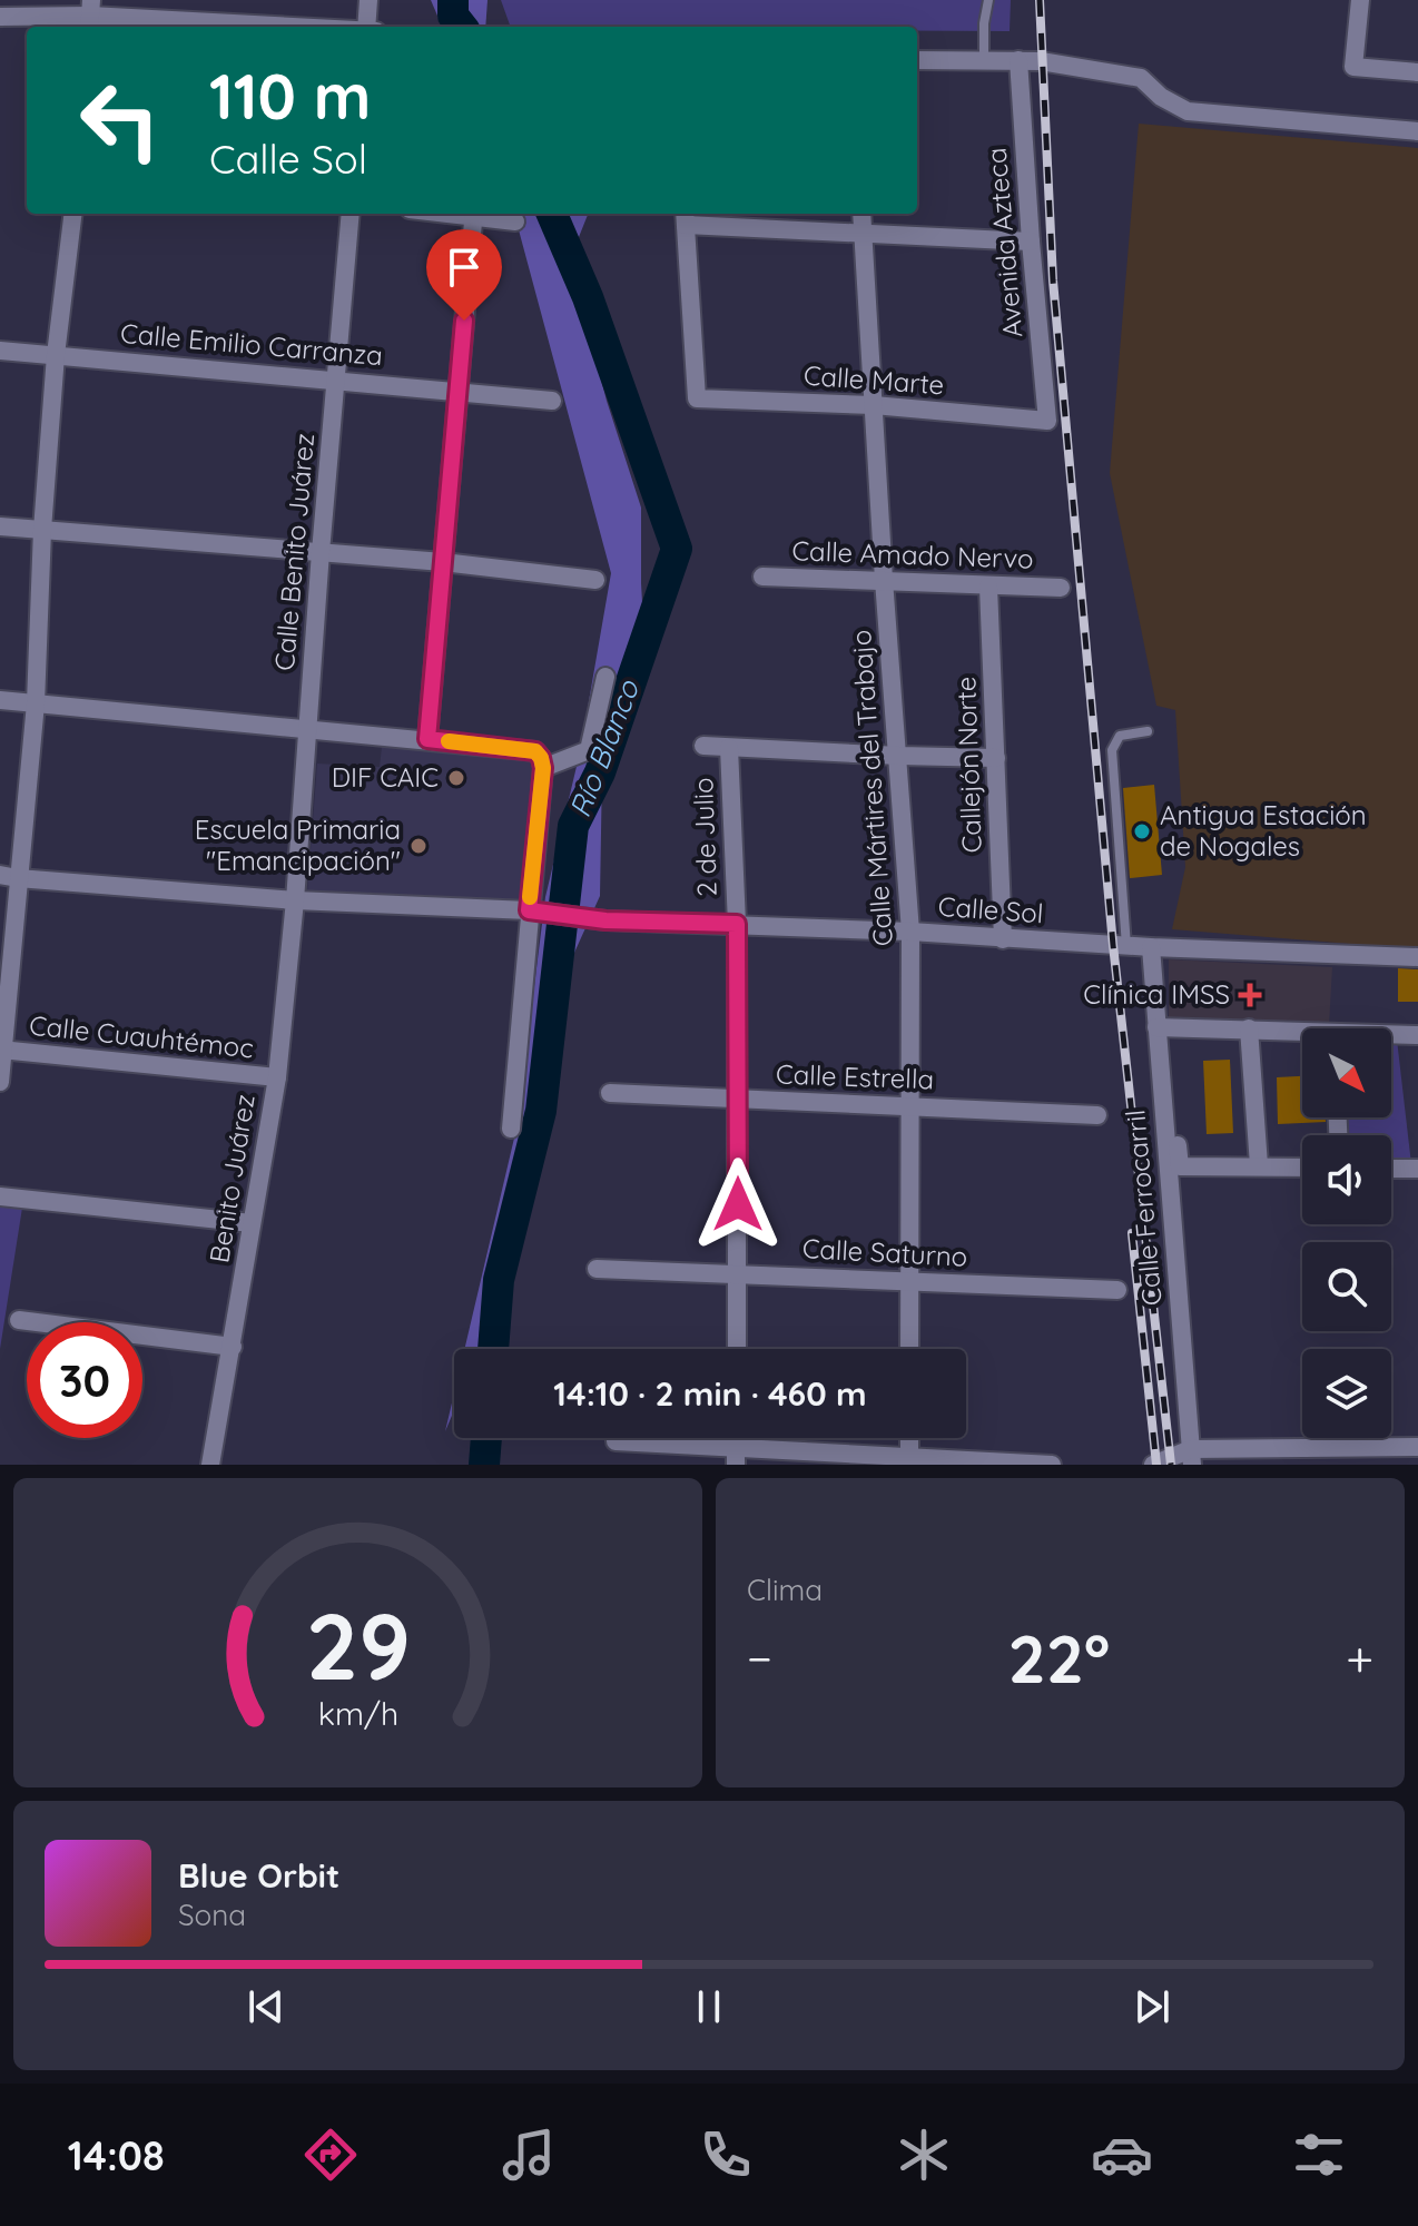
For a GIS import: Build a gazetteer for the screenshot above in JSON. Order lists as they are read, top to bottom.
{
  "streets": {
    "street": [
      "Avenida Azteca",
      "Calle Emilio Carranza",
      "Calle Marte",
      "Calle Benito Juárez",
      "Calle Amado Nervo",
      "Callejón Norte",
      "Calle Mártires del Trabajo",
      "2 de Julio",
      "Calle Sol",
      "Calle Cuauhtémoc",
      "Calle Estrella",
      "Benito Juárez",
      "Calle Ferrocarril",
      "Calle Saturno"
    ]
  },
  "crossings": [
    ["Avenida Azteca", "Calle Marte"],
    ["Calle Emilio Carranza", "Calle Benito Juárez"],
    ["Calle Marte", "Calle Mártires del Trabajo"],
    ["Calle Benito Juárez", "Calle Sol"],
    ["Calle Benito Juárez", "Benito Juárez"],
    ["Calle Amado Nervo", "Callejón Norte"],
    ["Calle Amado Nervo", "Calle Mártires del Trabajo"],
    ["Callejón Norte", "Calle Sol"],
    ["Calle Mártires del Trabajo", "Calle Sol"],
    ["Calle Mártires del Trabajo", "Calle Estrella"],
    ["Calle Mártires del Trabajo", "Calle Saturno"],
    ["2 de Julio", "Calle Sol"],
    ["2 de Julio", "Calle Estrella"],
    ["2 de Julio", "Calle Saturno"],
    ["Calle Sol", "Benito Juárez"],
    ["Calle Sol", "Calle Ferrocarril"],
    ["Calle Cuauhtémoc", "Benito Juárez"]
  ],
  "water": ["Río Blanco"],
  "places": {
    "other": ["DIF CAIC", "Antigua Estación de Nogales", "Escuela Primaria \"Emancipación\""],
    "health": ["Clínica IMSS"]
  },
  "north": "bottom right",
  "page": {
    "turn": ["110 m", "Calle Sol"],
    "limit": "30",
    "trip": "14:10 · 2 min · 460 m",
    "tile": "Clima",
    "heat": ["−", "22°", "+"],
    "song": ["Blue Orbit", "Sona"],
    "tabs": "14:08",
    "gauge": ["29", "km/h"]
  }
}
